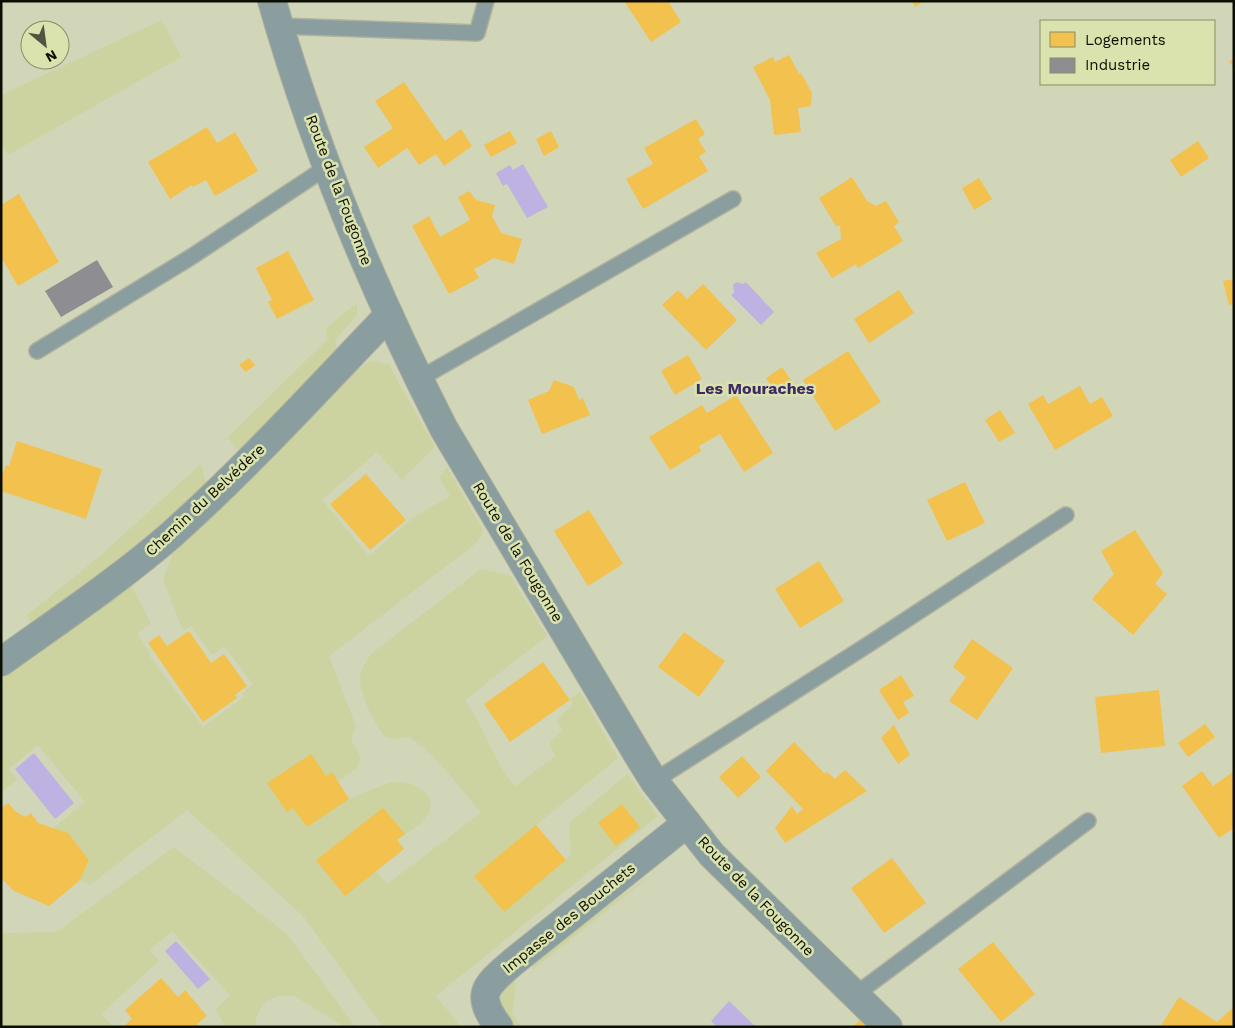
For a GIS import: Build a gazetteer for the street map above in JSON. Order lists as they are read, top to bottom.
{
  "streets": {
    "street": ["Route de la Fougonne", "Chemin du Belvédère", "Impasse des Bouchets"]
  },
  "crossings": [
    ["Route de la Fougonne", "Chemin du Belvédère"],
    ["Route de la Fougonne", "Impasse des Bouchets"]
  ],
  "districts": ["Les Mouraches"],
  "legend": ["Logements", "Industrie"],
  "north": "bottom right"
}
